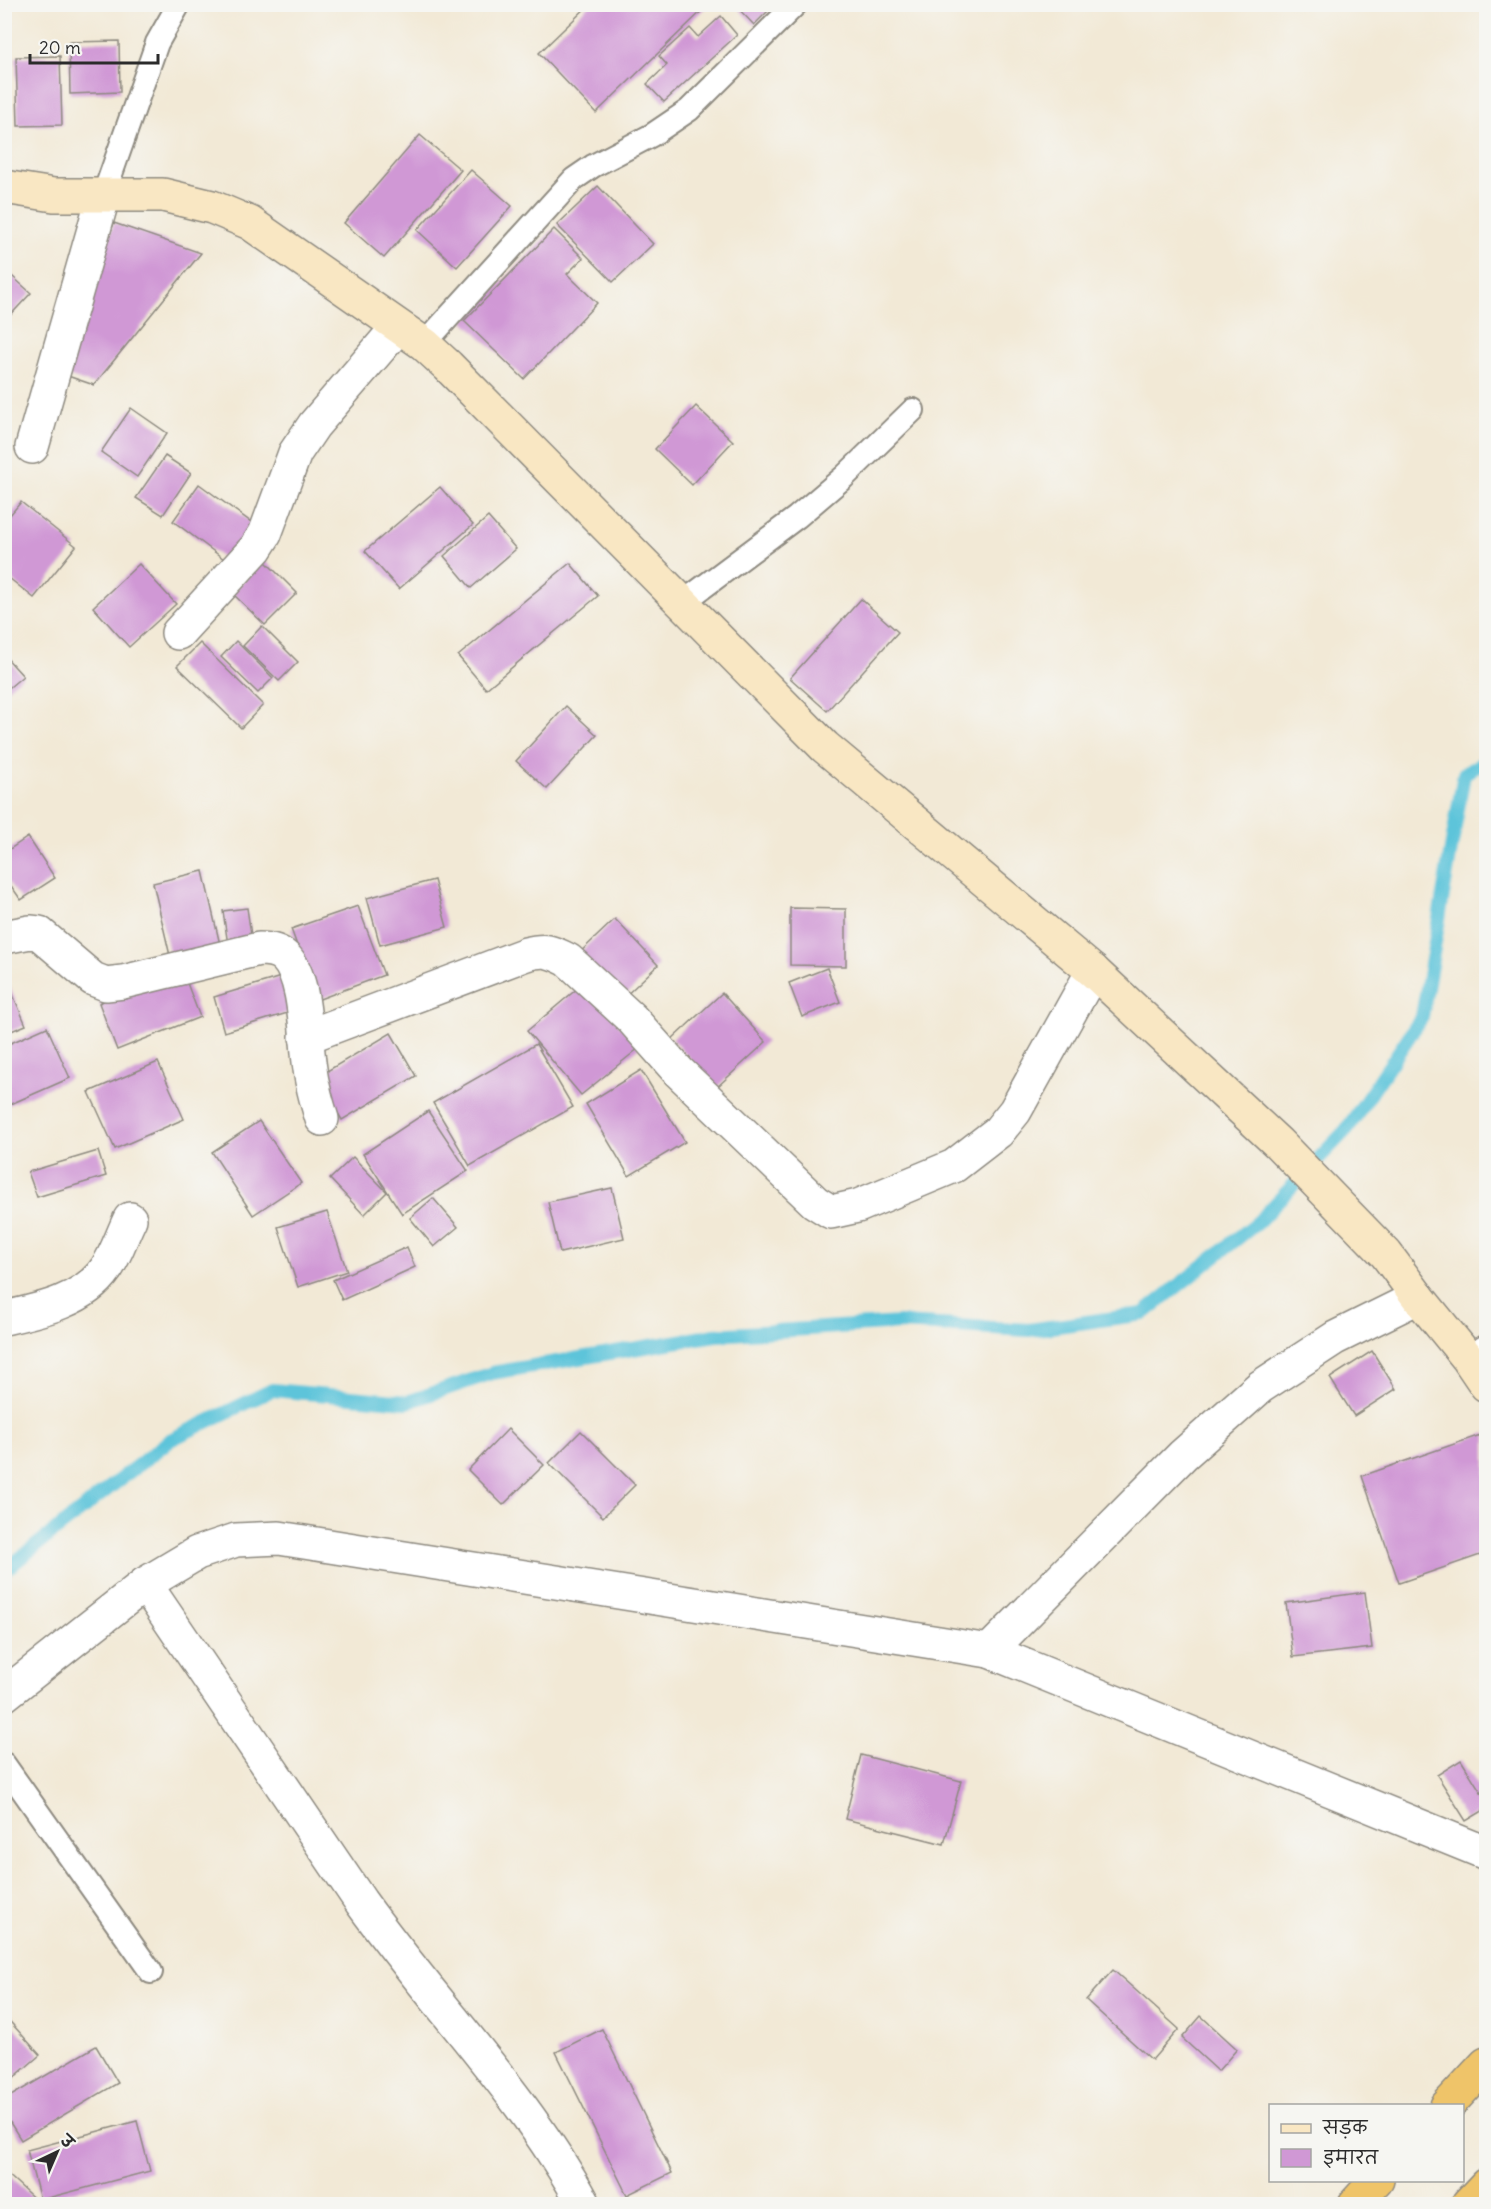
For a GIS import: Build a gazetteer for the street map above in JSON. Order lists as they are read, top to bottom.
{
  "legend": ["सड़क", "इमारत"],
  "scale_bar": "20 m",
  "north": "top right"
}
